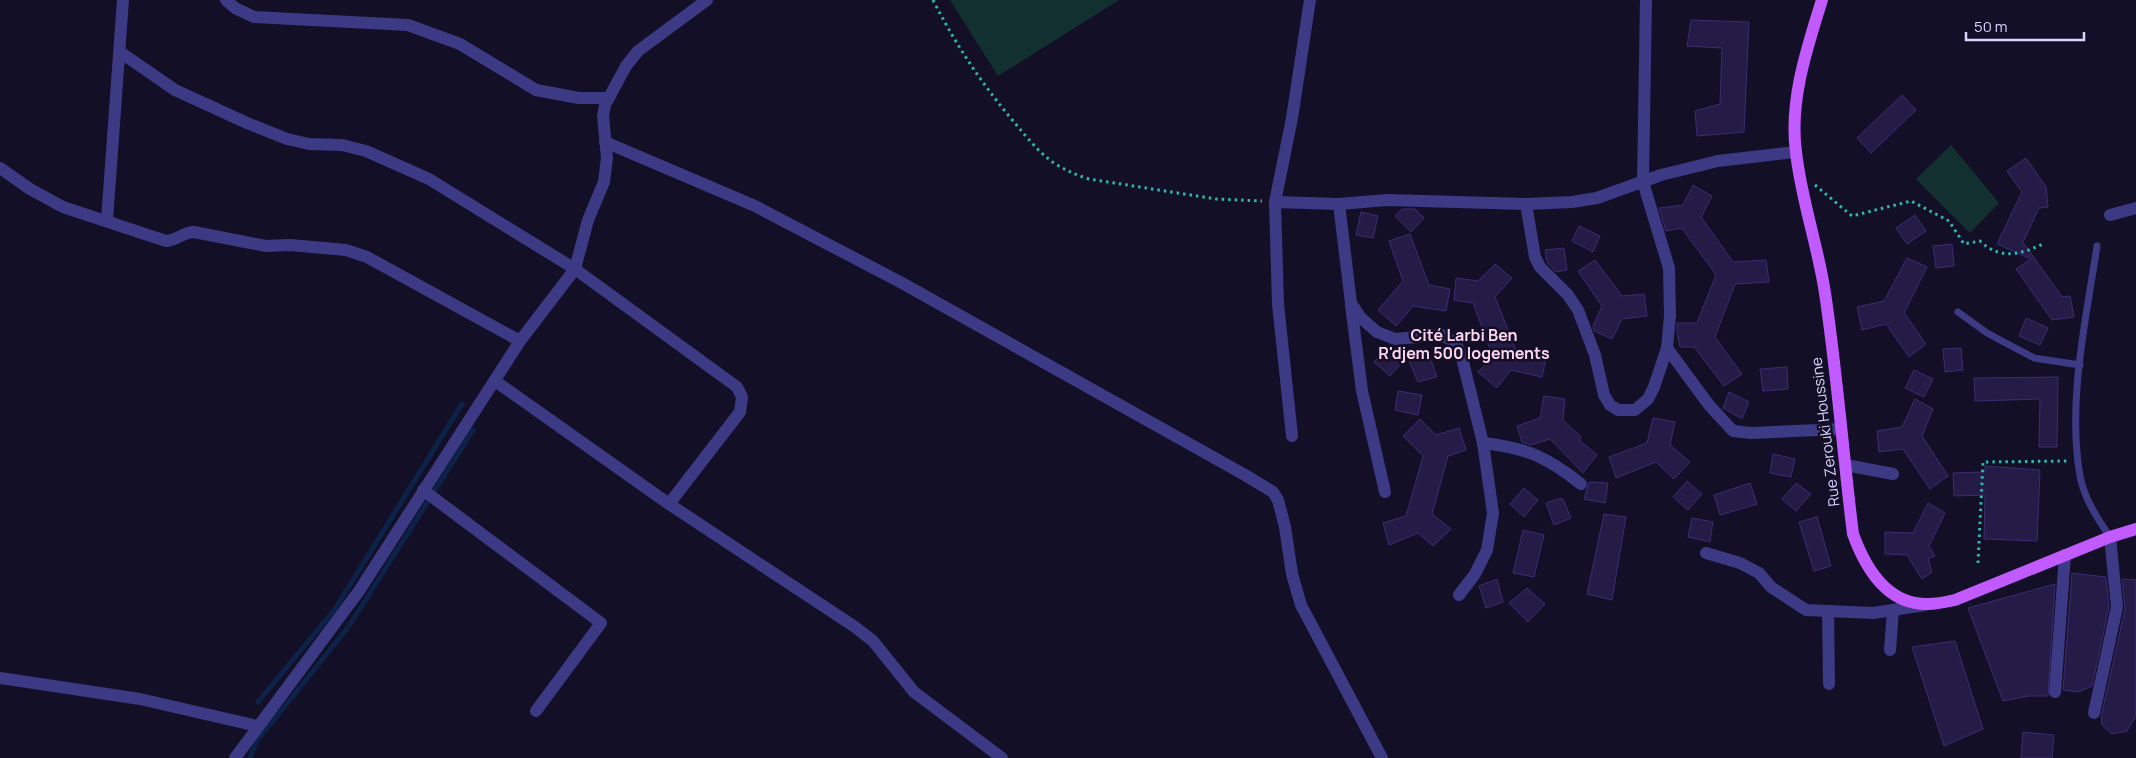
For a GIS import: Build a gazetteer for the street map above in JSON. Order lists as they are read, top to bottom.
{
  "streets": {
    "main road": ["Rue Zerouki Houssine"]
  },
  "districts": ["Cité Larbi Ben R'djem 500 logements"],
  "scale_bar": "50 m"
}
